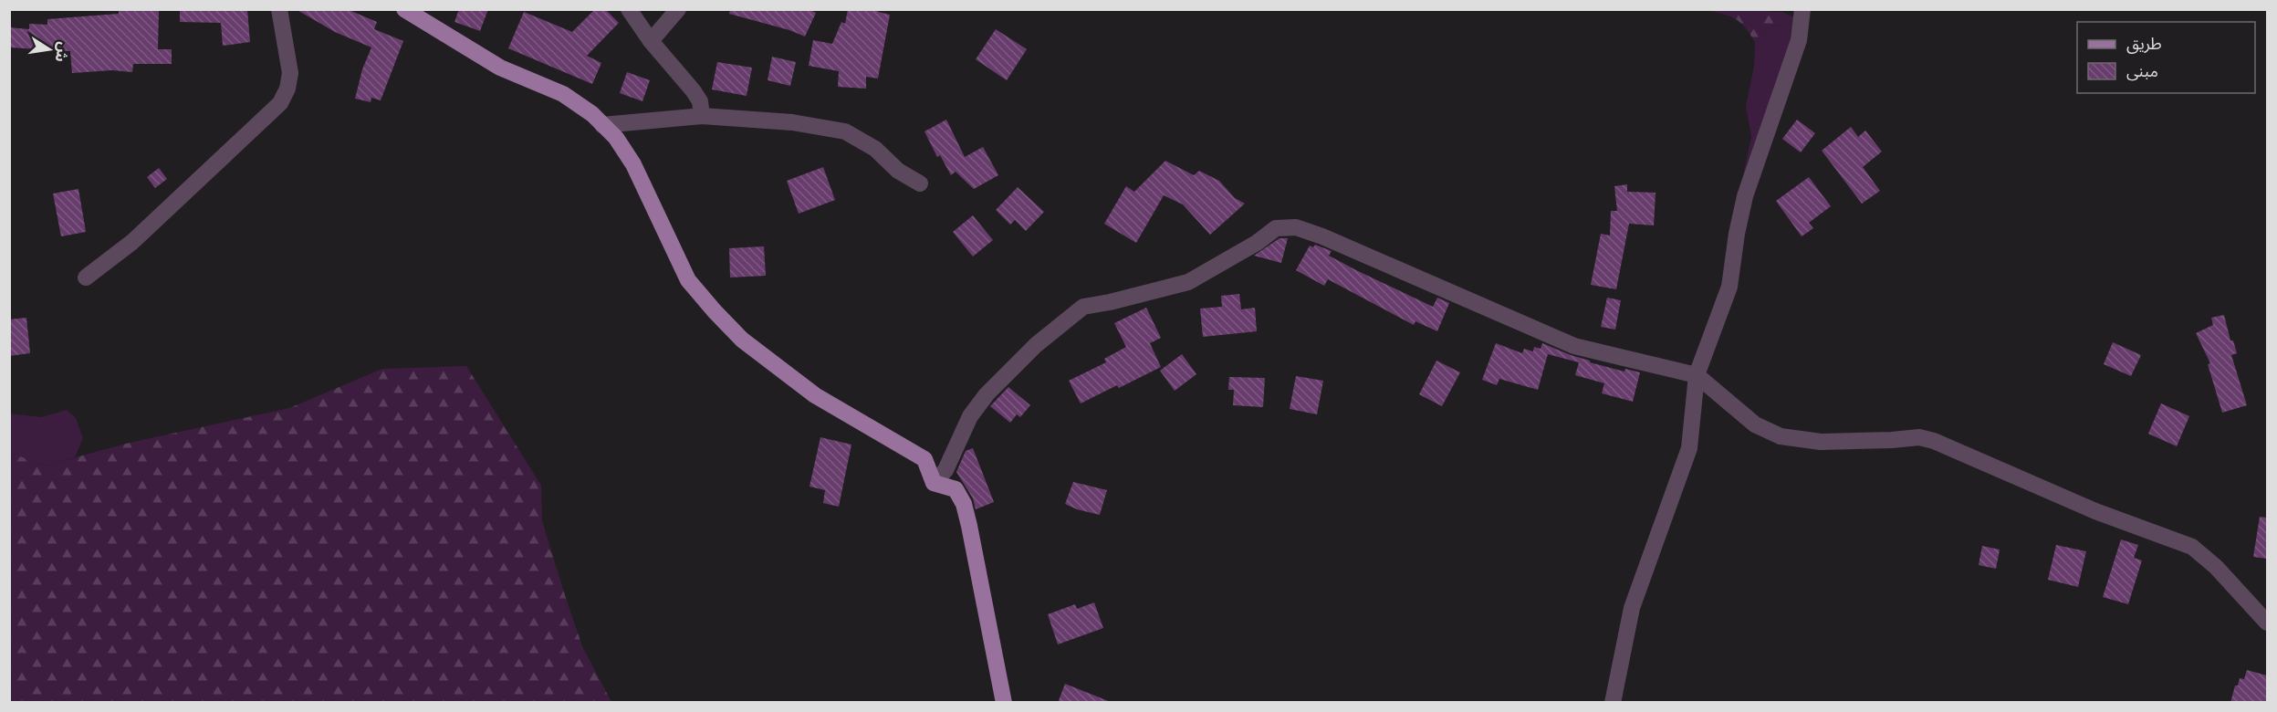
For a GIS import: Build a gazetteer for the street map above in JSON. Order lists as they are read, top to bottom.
{
  "legend": ["طريق", "مبنى"],
  "north": "right"
}
